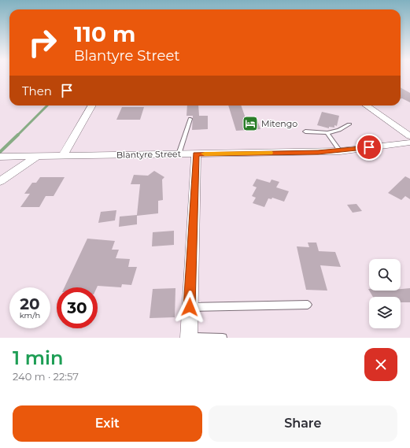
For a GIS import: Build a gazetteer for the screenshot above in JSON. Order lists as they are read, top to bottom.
{
  "streets": {
    "street": ["Blantyre Street"]
  },
  "places": {
    "hotel": ["Mitengo"]
  },
  "page": {
    "turn": ["110 m", "Blantyre Street"],
    "then": "Then",
    "speed": "20 km/h",
    "limit": "30",
    "heading": ["1 min", "240 m · 22:57"],
    "buttons": ["Exit", "Share"]
  }
}
